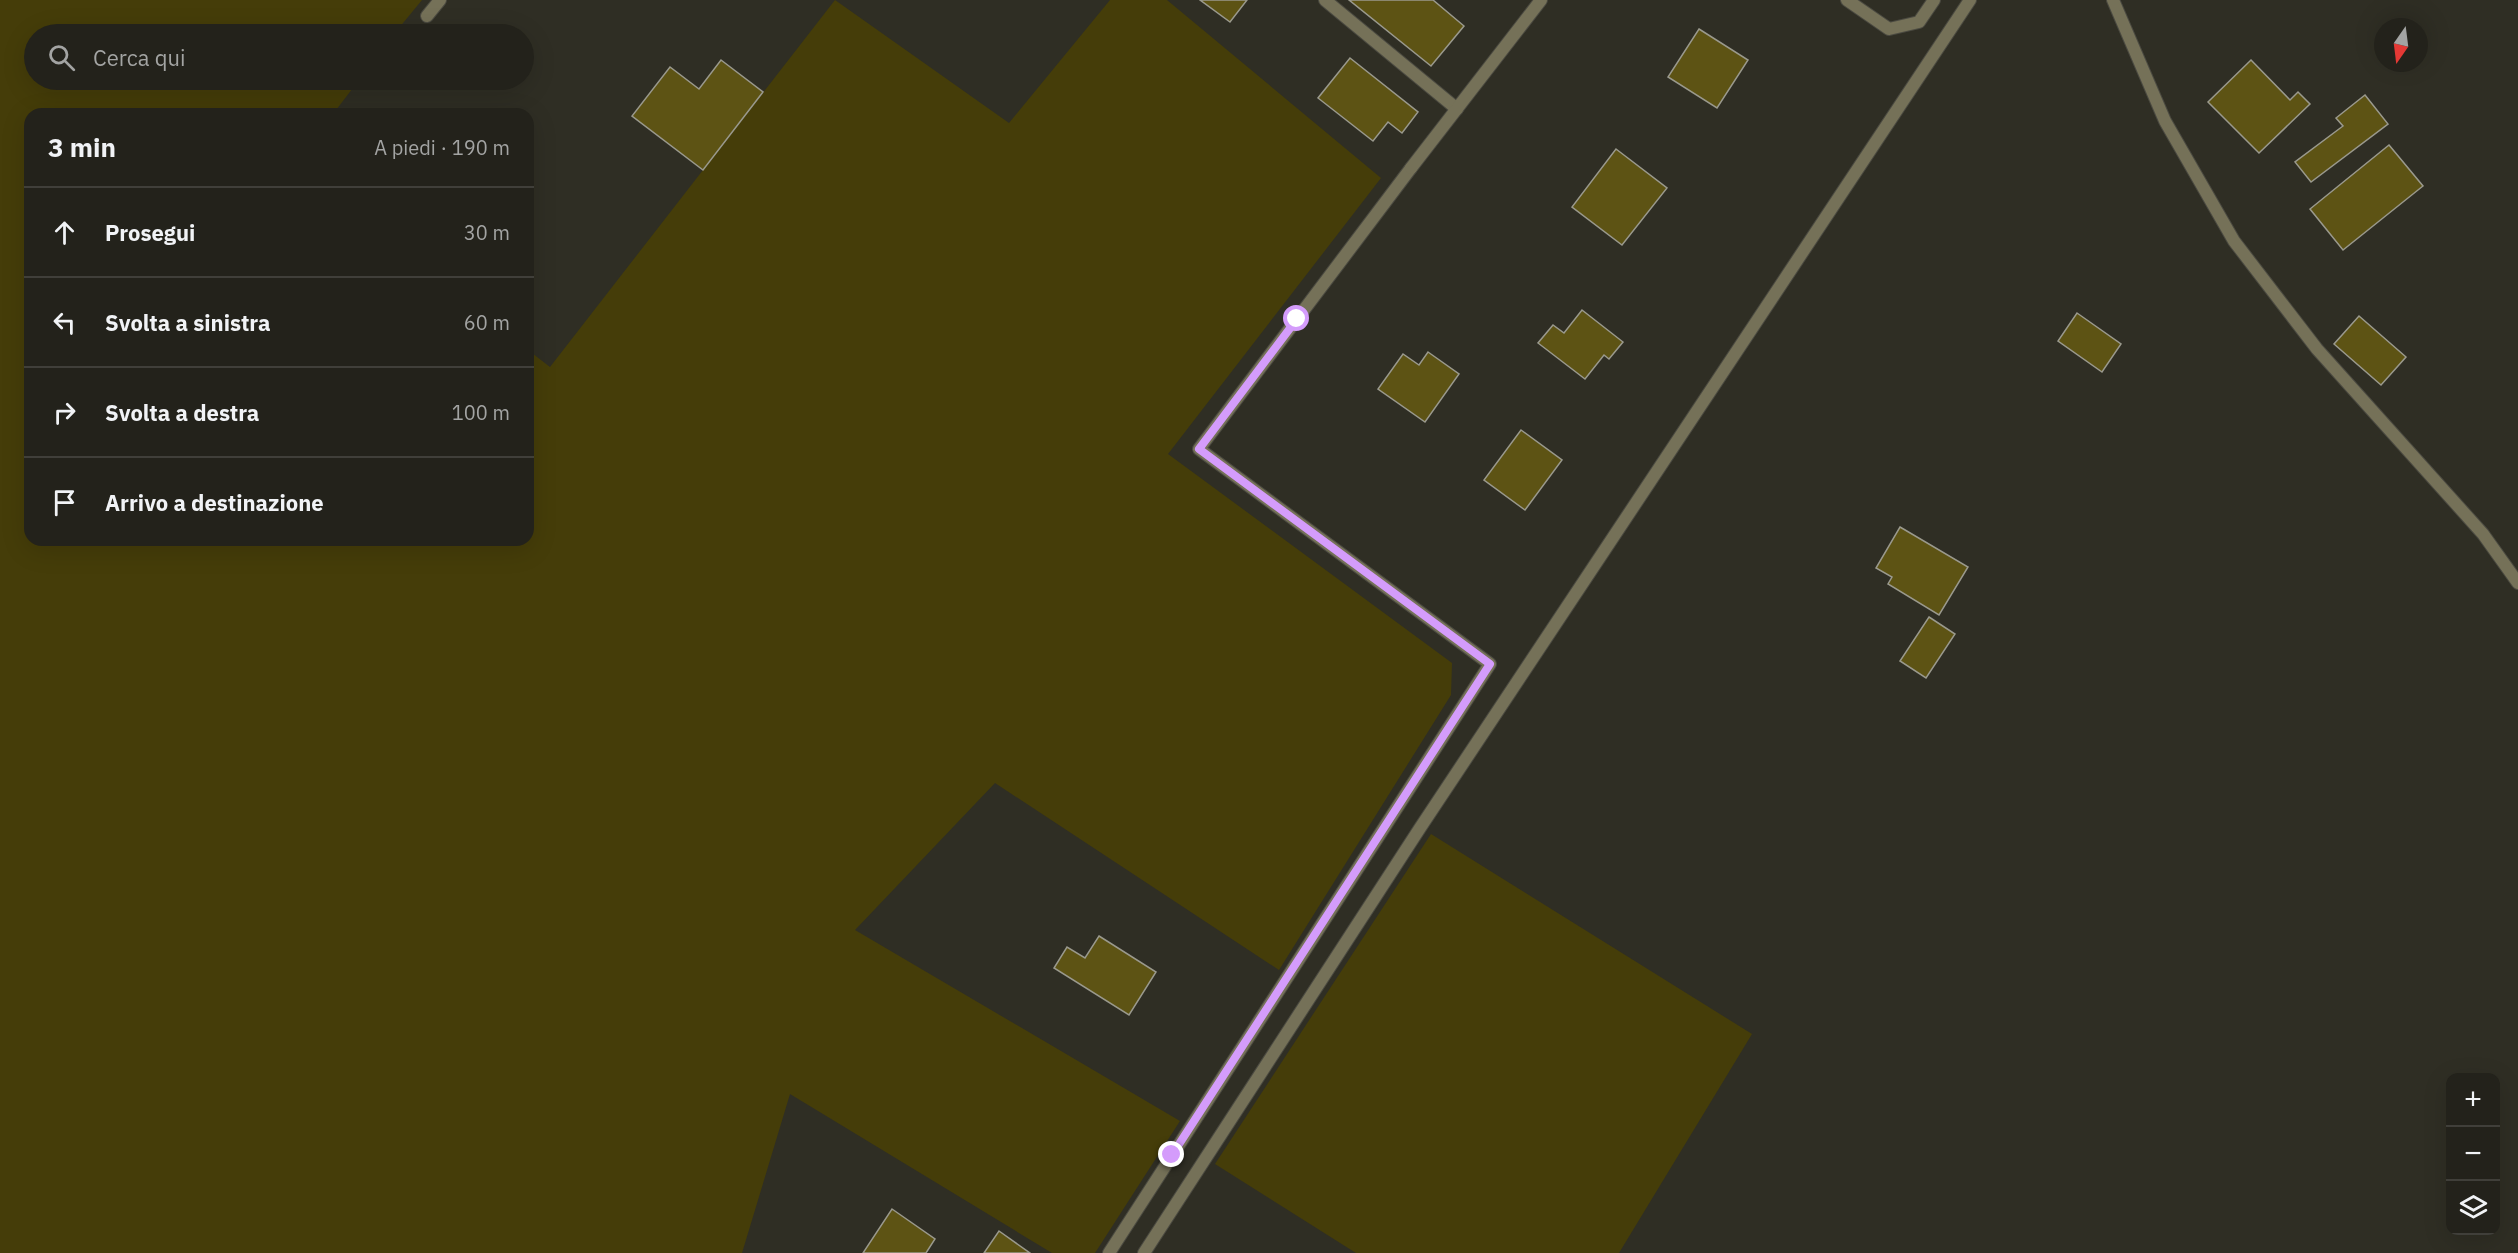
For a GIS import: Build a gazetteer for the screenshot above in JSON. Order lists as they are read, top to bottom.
{
  "north": "bottom",
  "page": {
    "search": "Cerca qui",
    "heading": ["3 min", "A piedi · 190 m"],
    "list": [
      ["Prosegui", "30 m"],
      ["Svolta a sinistra", "60 m"],
      ["Svolta a destra", "100 m"],
      "Arrivo a destinazione"
    ],
    "map_buttons": ["+", "−"]
  }
}
